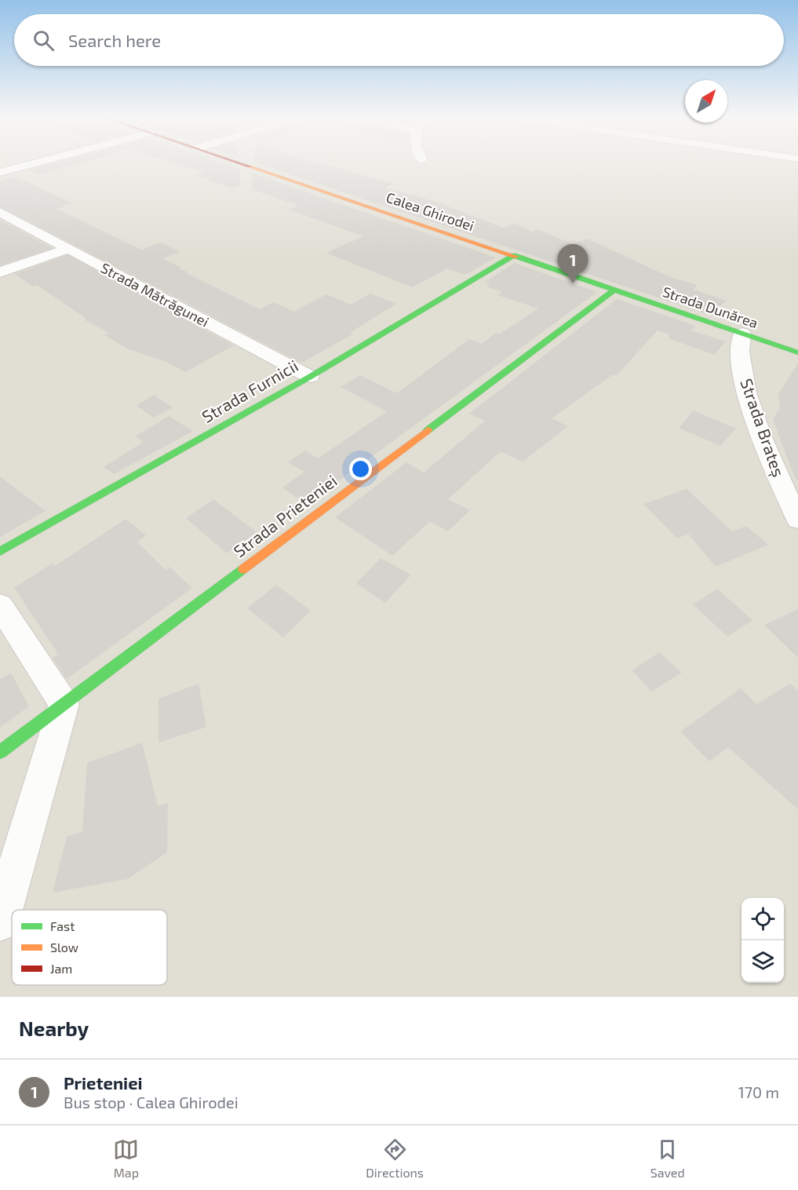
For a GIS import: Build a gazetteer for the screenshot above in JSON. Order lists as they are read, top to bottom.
{
  "streets": {
    "street": [
      "Calea Ghirodei",
      "Strada Mătrăgunei",
      "Strada Dunărea",
      "Strada Furnicii",
      "Strada Brateș",
      "Strada Prieteniei"
    ]
  },
  "crossings": [
    ["Calea Ghirodei", "Strada Dunărea"],
    ["Calea Ghirodei", "Strada Furnicii"],
    ["Calea Ghirodei", "Strada Prieteniei"],
    ["Strada Mătrăgunei", "Strada Furnicii"],
    ["Strada Dunărea", "Strada Brateș"],
    ["Strada Dunărea", "Strada Prieteniei"]
  ],
  "legend": ["Fast", "Slow", "Jam"],
  "north": "top right",
  "page": {
    "search": "Search here",
    "pins": "1",
    "heading": "Nearby",
    "list": [
      {
        "mark": "1",
        "name": "Prieteniei",
        "note": "Bus stop · Calea Ghirodei",
        "value": "170 m"
      }
    ],
    "nav": ["Map", "Directions", "Saved"]
  }
}
